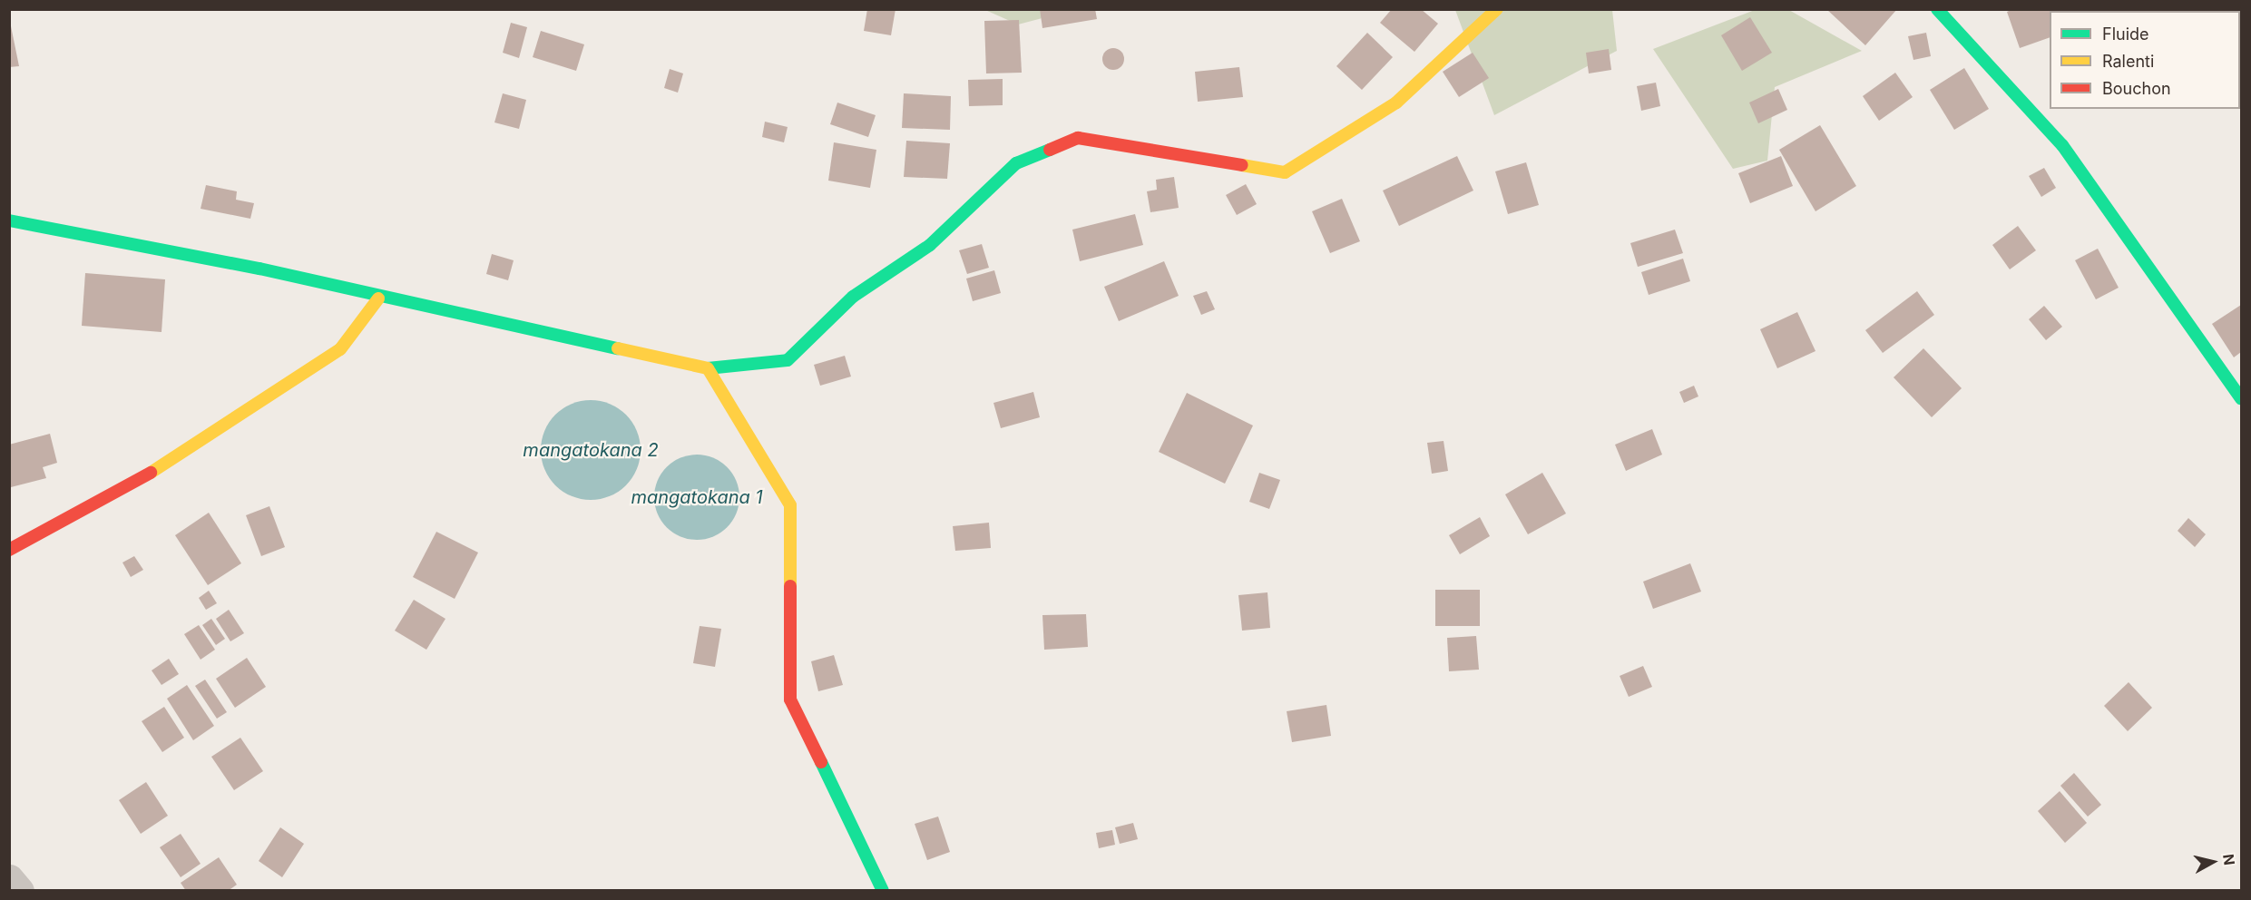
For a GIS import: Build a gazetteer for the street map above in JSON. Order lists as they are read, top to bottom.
{
  "water": ["mangatokana 2", "mangatokana 1"],
  "legend": ["Fluide", "Ralenti", "Bouchon"],
  "north": "right"
}
